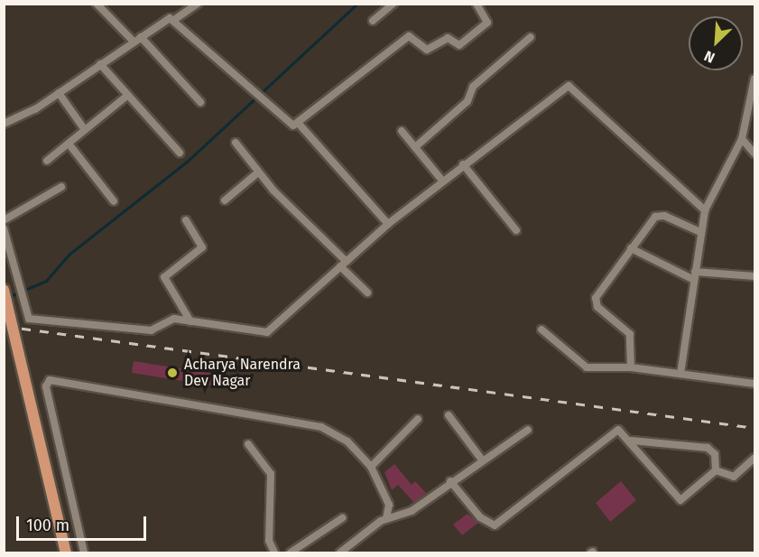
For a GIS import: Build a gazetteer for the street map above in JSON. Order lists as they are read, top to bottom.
{
  "places": ["Acharya Narendra Dev Nagar"],
  "scale_bar": "100 m",
  "north": "bottom left"
}
